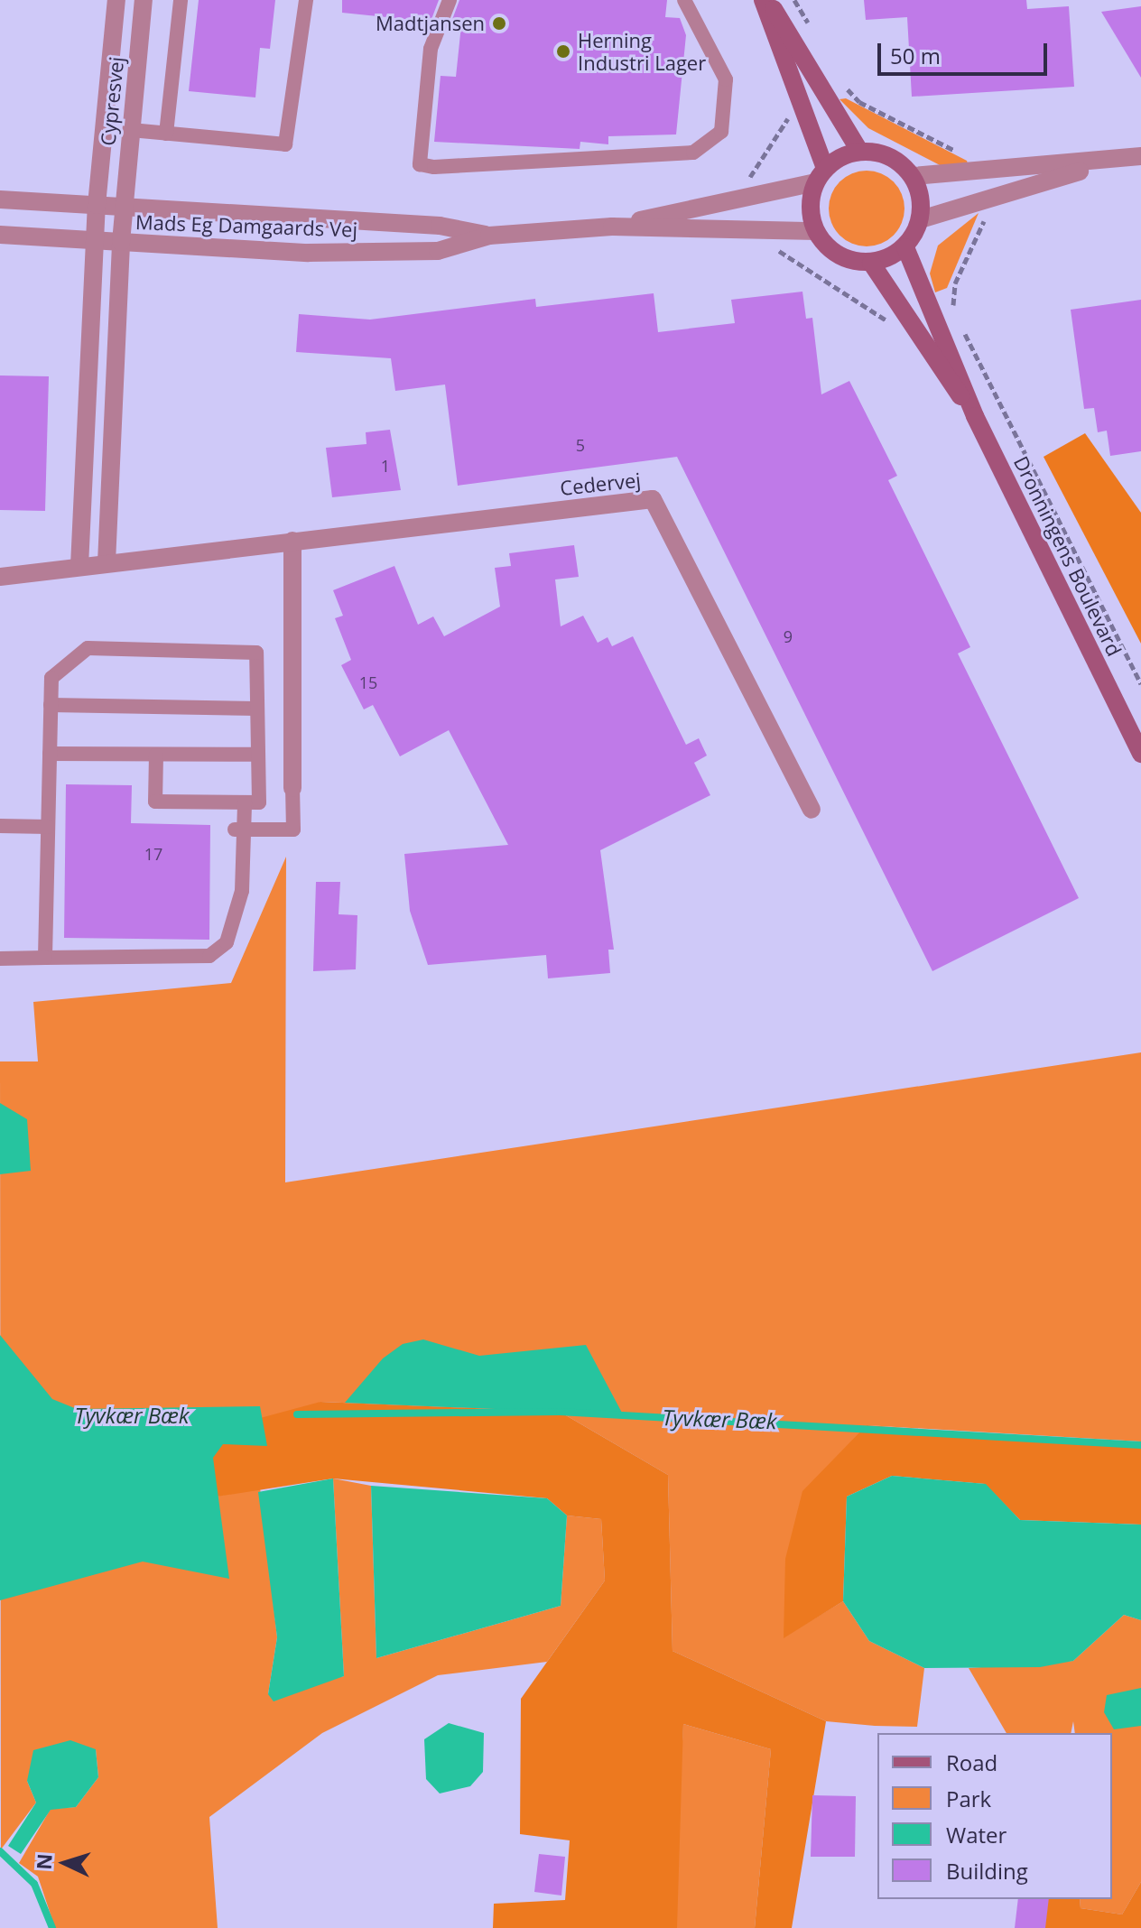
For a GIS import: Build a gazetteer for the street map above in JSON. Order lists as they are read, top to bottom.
{
  "streets": {
    "main road": ["Dronningens Boulevard"],
    "street": ["Cypresvej", "Mads Eg Damgaards Vej", "Cedervej"]
  },
  "crossings": [
    ["Cypresvej", "Mads Eg Damgaards Vej"],
    ["Mads Eg Damgaards Vej", "Dronningens Boulevard"]
  ],
  "water": ["Tyvkær Bæk"],
  "places": ["Madtjansen", "Herning Industri Lager"],
  "house_numbers": [
    "5",
    "1",
    "9",
    "15",
    "17"
  ],
  "legend": [
    "Road",
    "Park",
    "Water",
    "Building"
  ],
  "scale_bar": "50 m",
  "north": "left"
}
